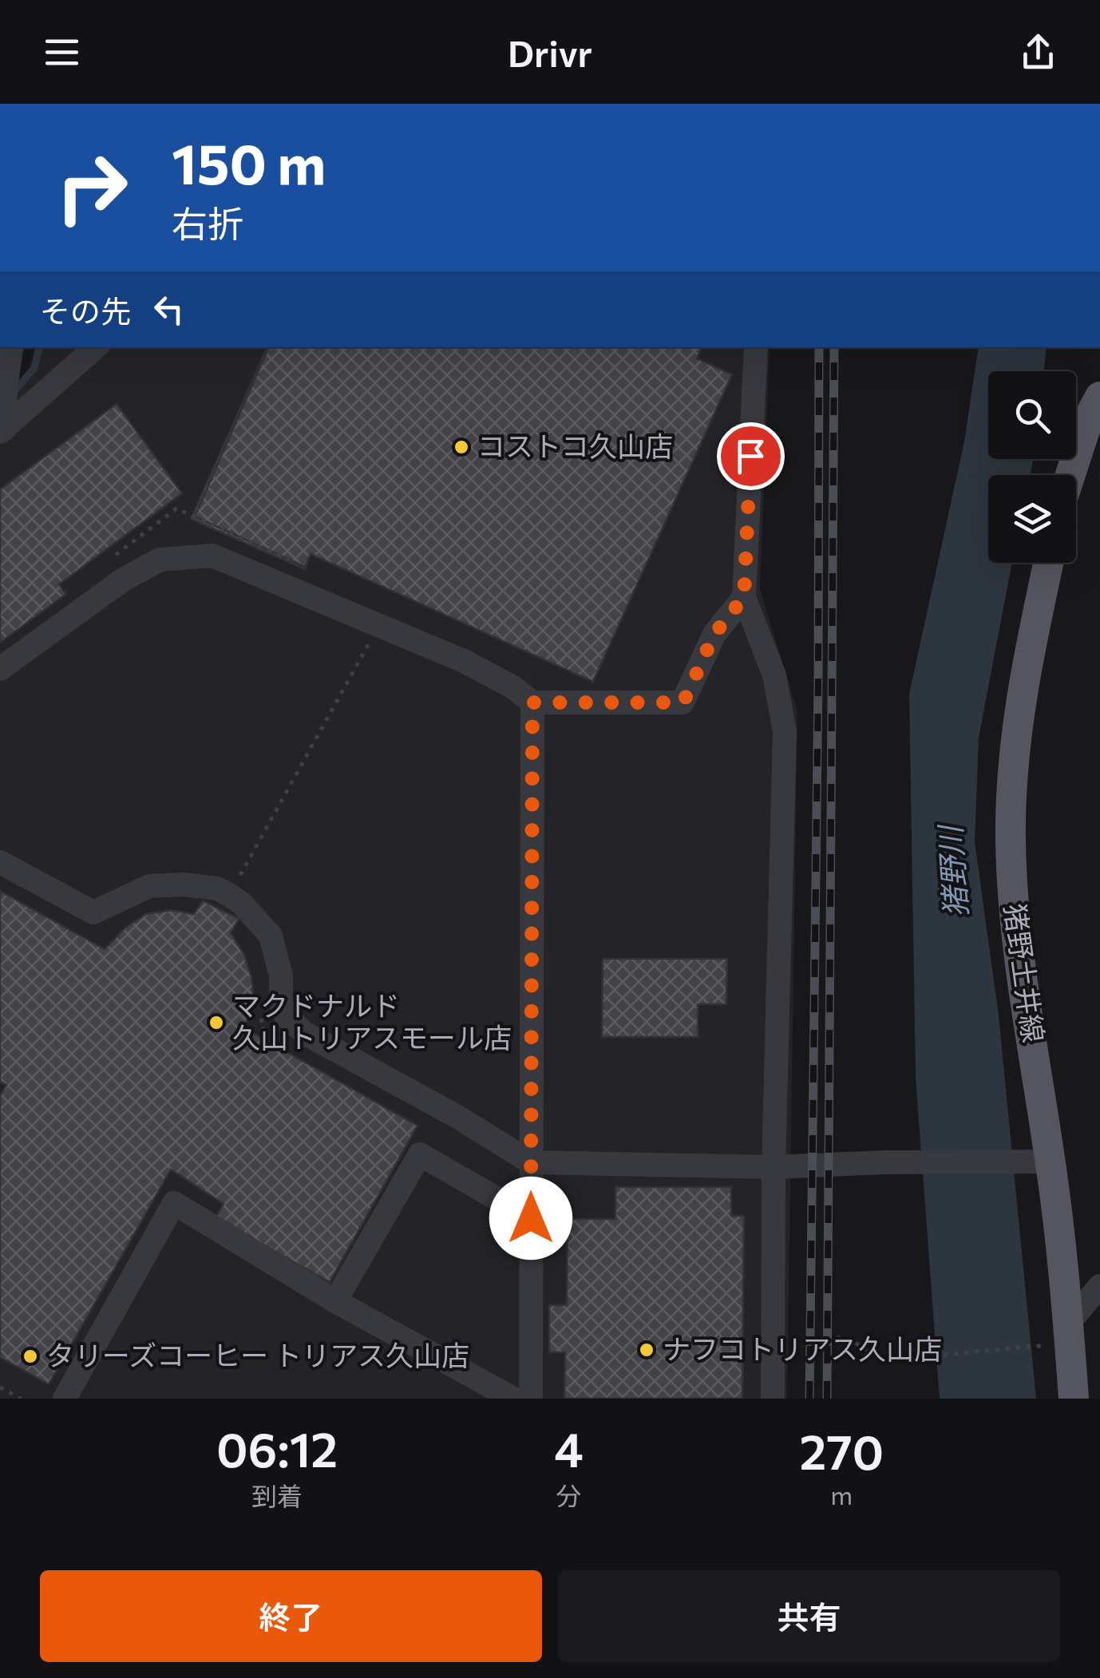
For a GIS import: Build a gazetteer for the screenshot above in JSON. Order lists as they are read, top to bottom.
{
  "streets": {
    "main road": ["猪野土井線"]
  },
  "water": ["猪野川"],
  "places": [
    "コストコ久山店",
    "マクドナルド 久山トリアスモール店",
    "ナフコトリアス久山店",
    "タリーズコーヒー トリアス久山店"
  ],
  "page": {
    "header": "Drivr",
    "turn": ["150 m", "右折"],
    "then": "その先",
    "eta": [
      "06:12",
      "到着",
      "4",
      "分",
      "270",
      "m"
    ],
    "buttons": ["終了", "共有"]
  }
}
